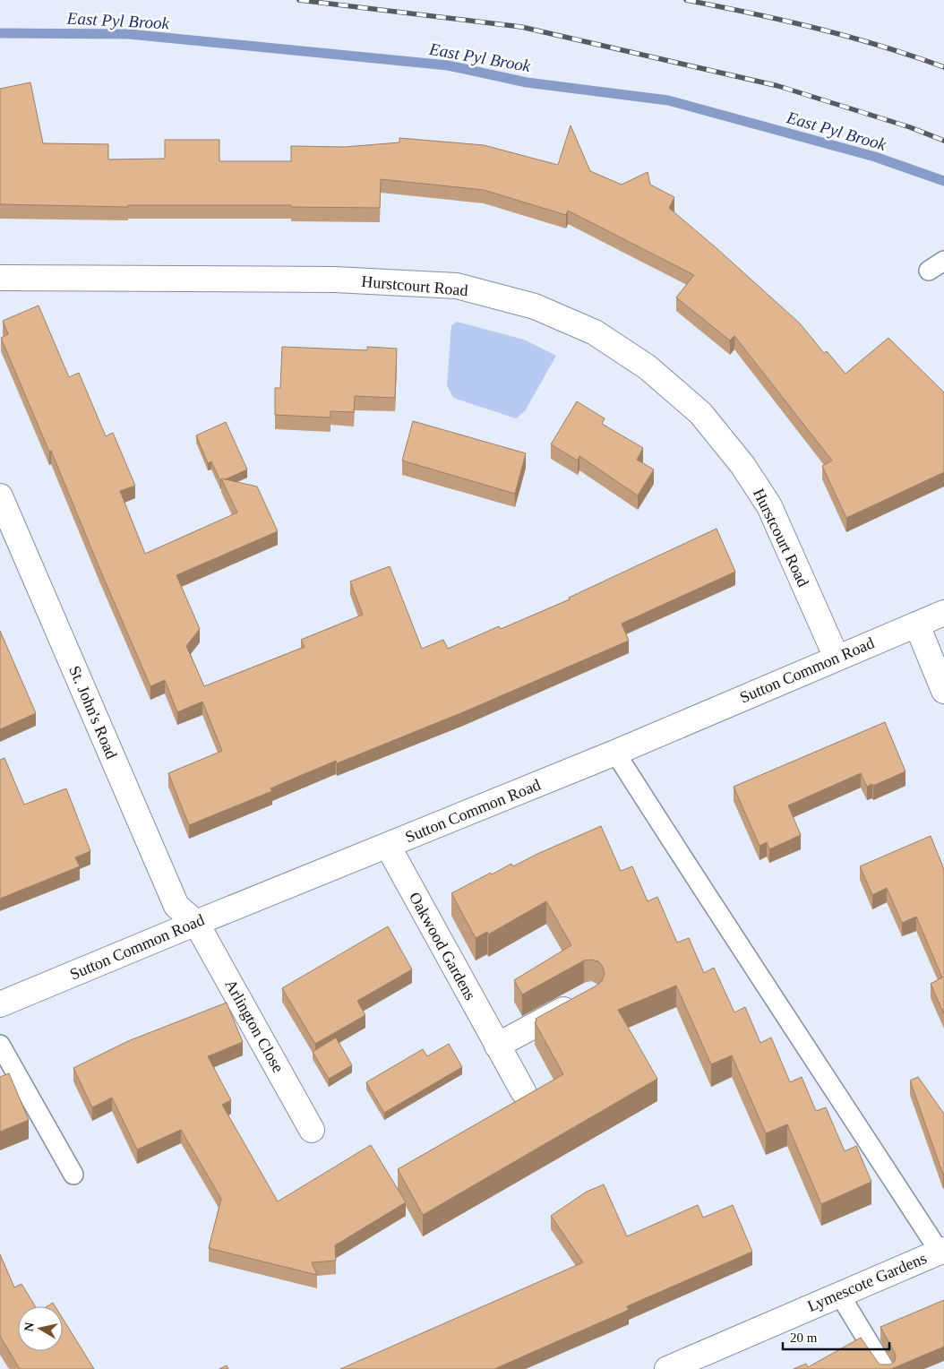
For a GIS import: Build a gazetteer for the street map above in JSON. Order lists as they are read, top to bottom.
{
  "streets": {
    "street": [
      "Hurstcourt Road",
      "Sutton Common Road",
      "St. John's Road",
      "Oakwood Gardens",
      "Arlington Close",
      "Lymescote Gardens"
    ]
  },
  "crossings": [
    ["Hurstcourt Road", "Sutton Common Road"],
    ["Sutton Common Road", "St. John's Road"],
    ["Sutton Common Road", "Oakwood Gardens"],
    ["Sutton Common Road", "Arlington Close"],
    ["St. John's Road", "Arlington Close"]
  ],
  "water": ["East Pyl Brook"],
  "scale_bar": "20 m",
  "north": "left"
}
